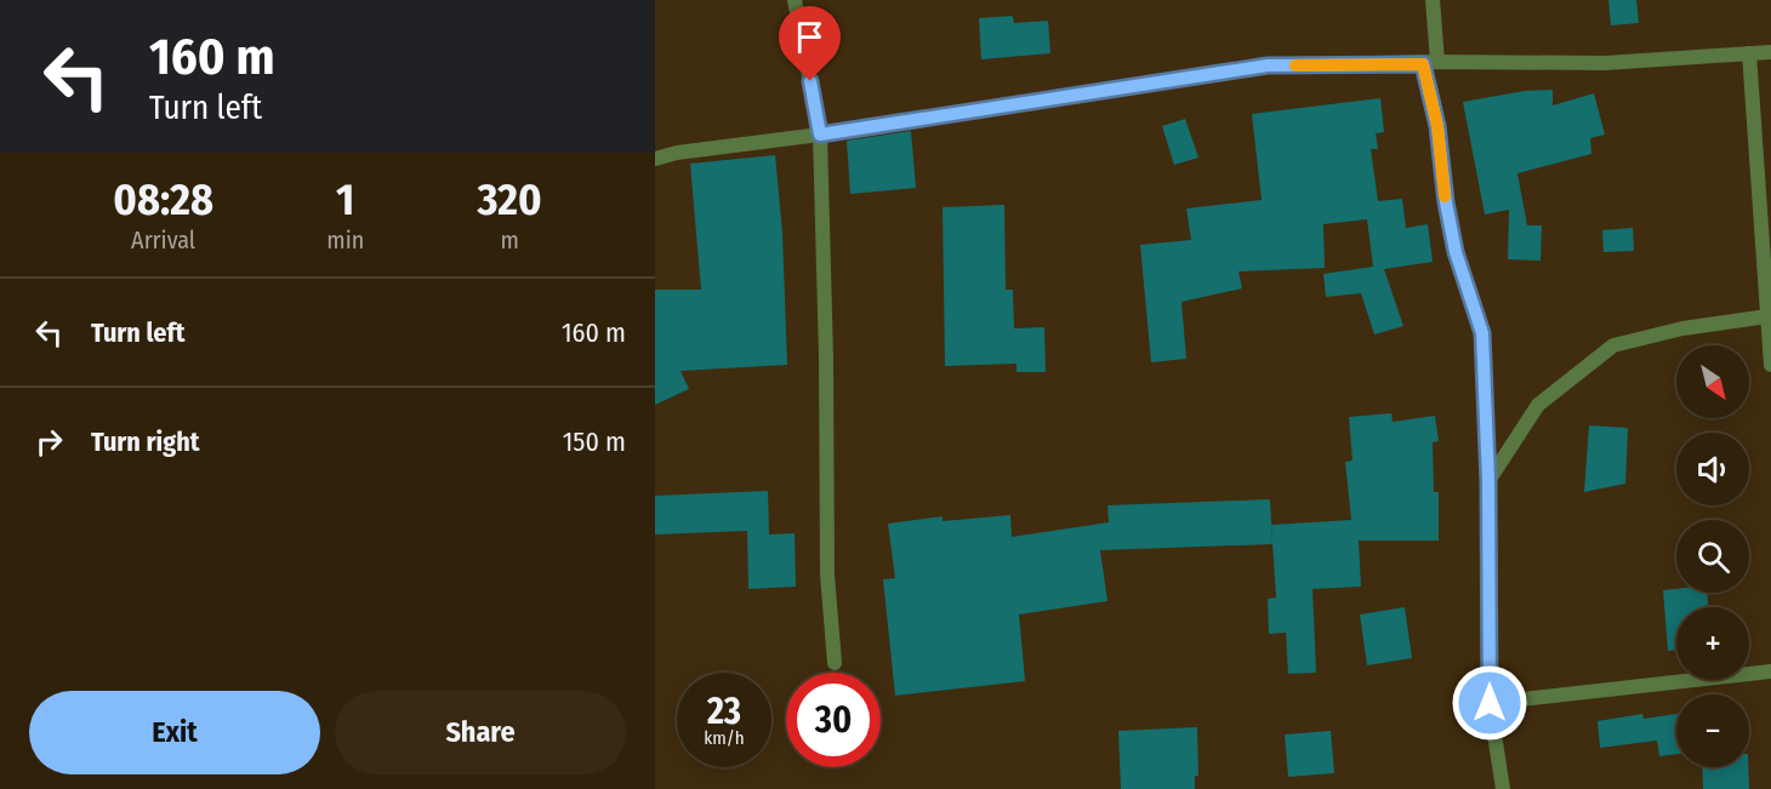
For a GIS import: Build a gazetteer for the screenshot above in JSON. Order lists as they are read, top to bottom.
{
  "north": "bottom right",
  "page": {
    "turn": ["160 m", "Turn left"],
    "eta": [
      "08:28",
      "Arrival",
      "1",
      "min",
      "320",
      "m"
    ],
    "list": [
      {
        "name": "Turn left",
        "value": "160 m"
      },
      {
        "name": "Turn right",
        "value": "150 m"
      }
    ],
    "map_buttons": ["+", "−"],
    "speed": "23 km/h",
    "limit": "30",
    "buttons": ["Exit", "Share"]
  }
}
